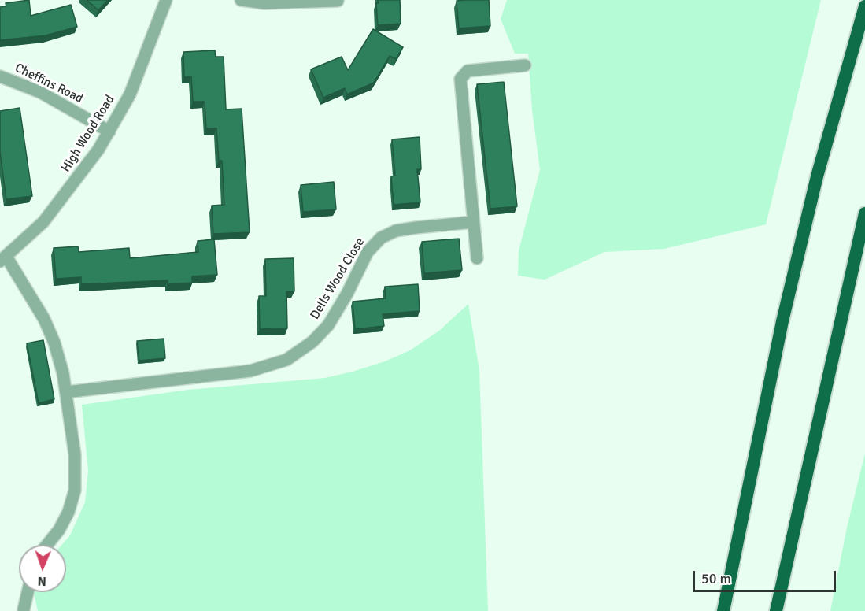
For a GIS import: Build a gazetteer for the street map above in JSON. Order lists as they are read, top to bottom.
{
  "streets": {
    "street": ["Cheffins Road", "High Wood Road", "Dells Wood Close"]
  },
  "crossings": [
    ["Cheffins Road", "High Wood Road"]
  ],
  "scale_bar": "50 m",
  "north": "bottom"
}
